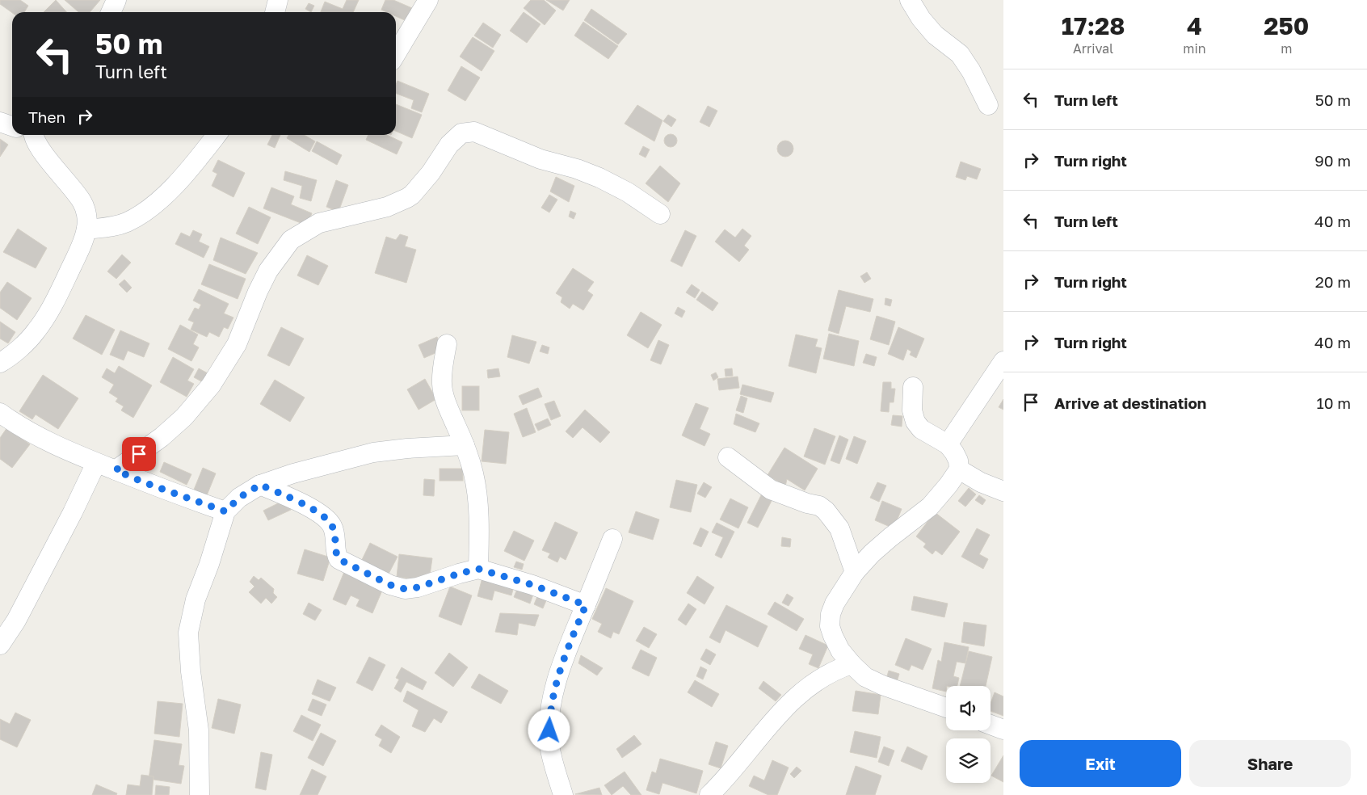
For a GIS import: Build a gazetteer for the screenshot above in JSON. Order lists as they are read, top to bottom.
{
  "page": {
    "eta": [
      "17:28",
      "Arrival",
      "4",
      "min",
      "250",
      "m"
    ],
    "turn": ["50 m", "Turn left"],
    "list": [
      {
        "name": "Turn left",
        "value": "50 m"
      },
      {
        "name": "Turn right",
        "value": "90 m"
      },
      {
        "name": "Turn left",
        "value": "40 m"
      },
      {
        "name": "Turn right",
        "value": "20 m"
      },
      {
        "name": "Turn right",
        "value": "40 m"
      },
      {
        "name": "Arrive at destination",
        "value": "10 m"
      }
    ],
    "then": "Then",
    "buttons": ["Exit", "Share"]
  }
}
